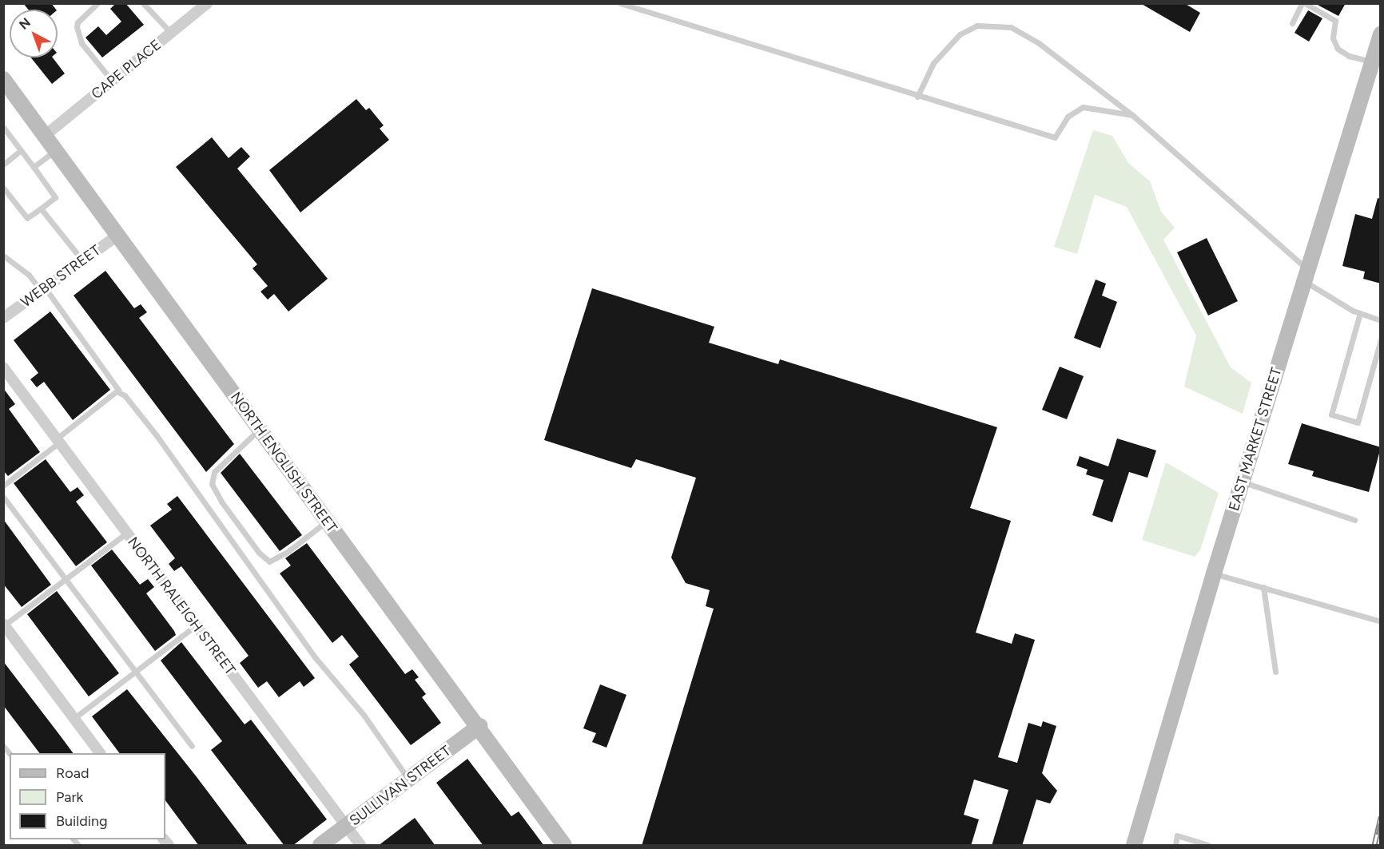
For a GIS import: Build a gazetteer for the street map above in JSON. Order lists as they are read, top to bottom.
{
  "streets": {
    "street": [
      "CAPE PLACE",
      "WEBB STREET",
      "EAST MARKET STREET",
      "NORTH ENGLISH STREET",
      "NORTH RALEIGH STREET",
      "SULLIVAN STREET"
    ]
  },
  "crossings": [
    ["CAPE PLACE", "NORTH ENGLISH STREET"],
    ["WEBB STREET", "NORTH ENGLISH STREET"],
    ["NORTH ENGLISH STREET", "SULLIVAN STREET"],
    ["NORTH RALEIGH STREET", "SULLIVAN STREET"]
  ],
  "legend": ["Road", "Park", "Building"],
  "north": "top left"
}
